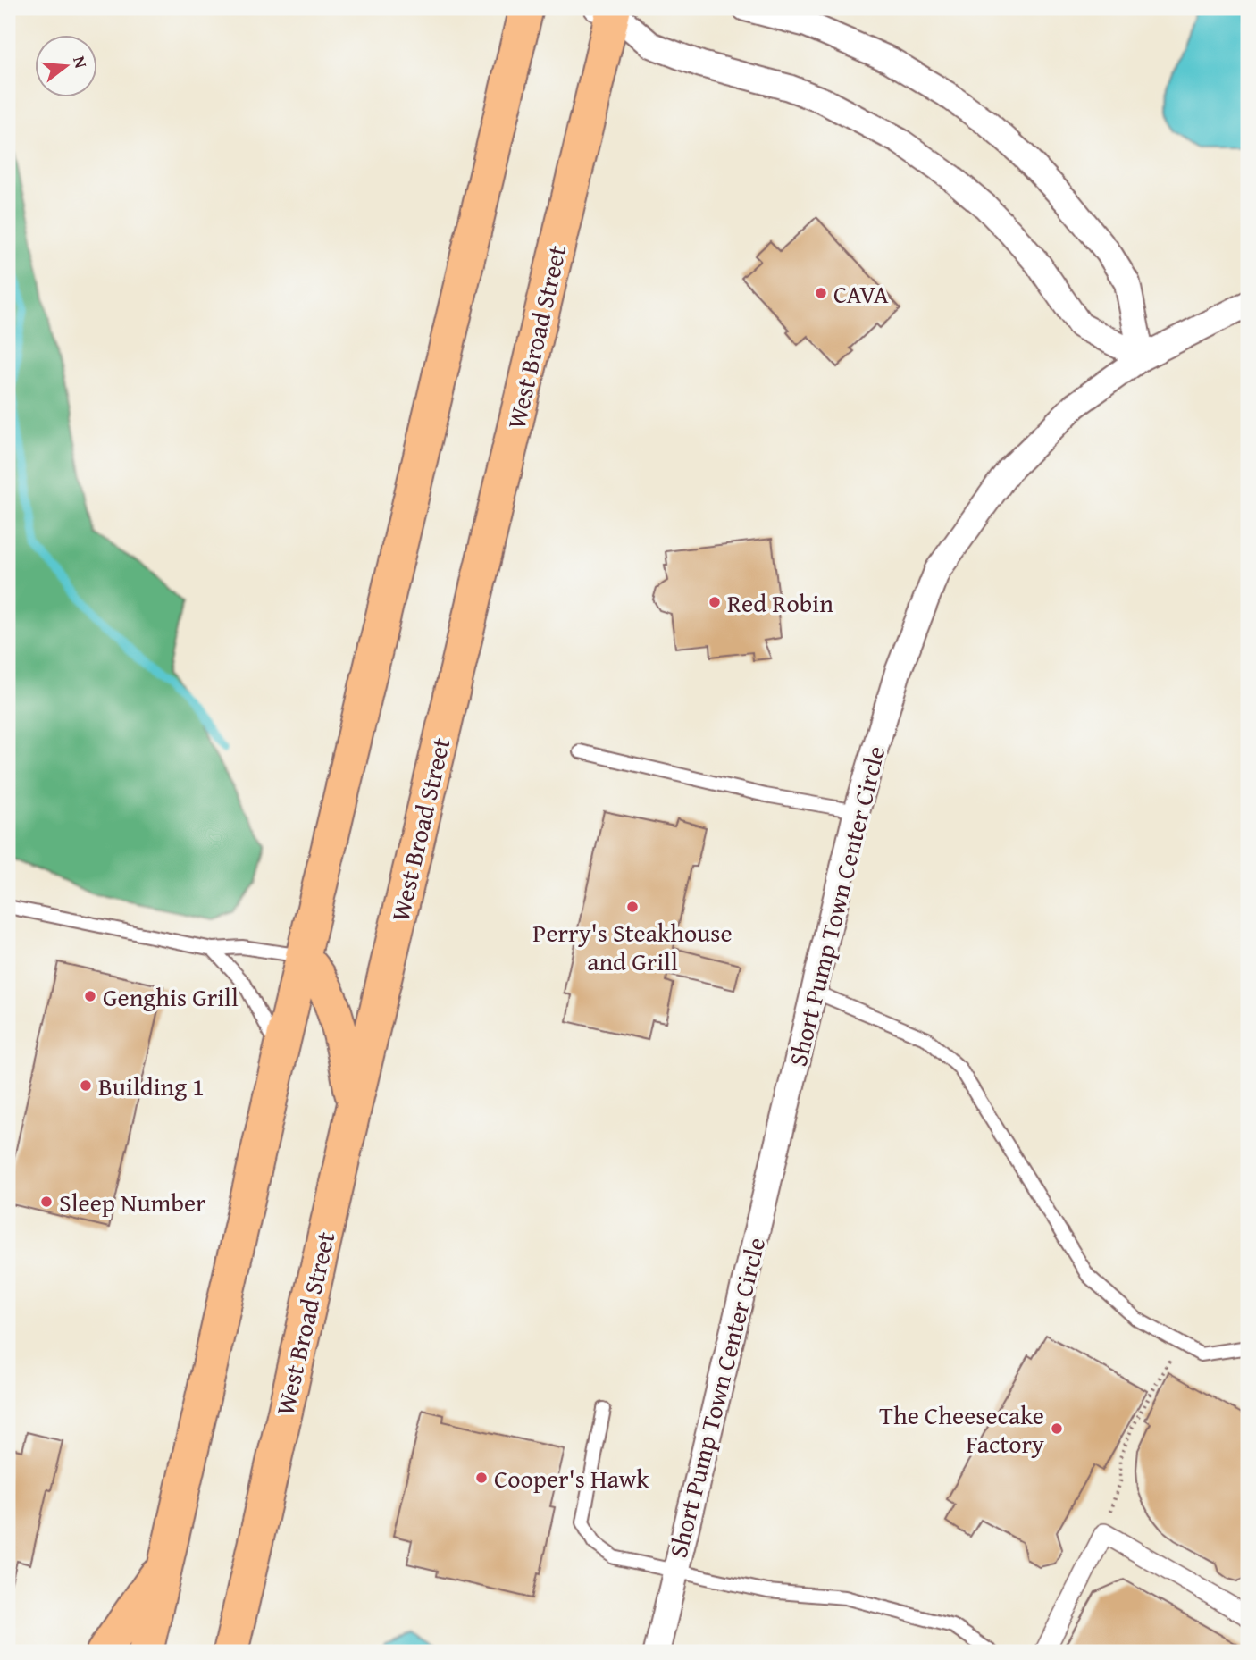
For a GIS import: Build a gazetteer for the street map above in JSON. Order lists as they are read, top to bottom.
{
  "streets": {
    "main road": ["West Broad Street"],
    "street": ["Short Pump Town Center Circle"]
  },
  "places": [
    "CAVA",
    "Red Robin",
    "Perry's Steakhouse and Grill",
    "Genghis Grill",
    "Building 1",
    "Sleep Number",
    "The Cheesecake Factory",
    "Cooper's Hawk"
  ],
  "north": "right"
}
